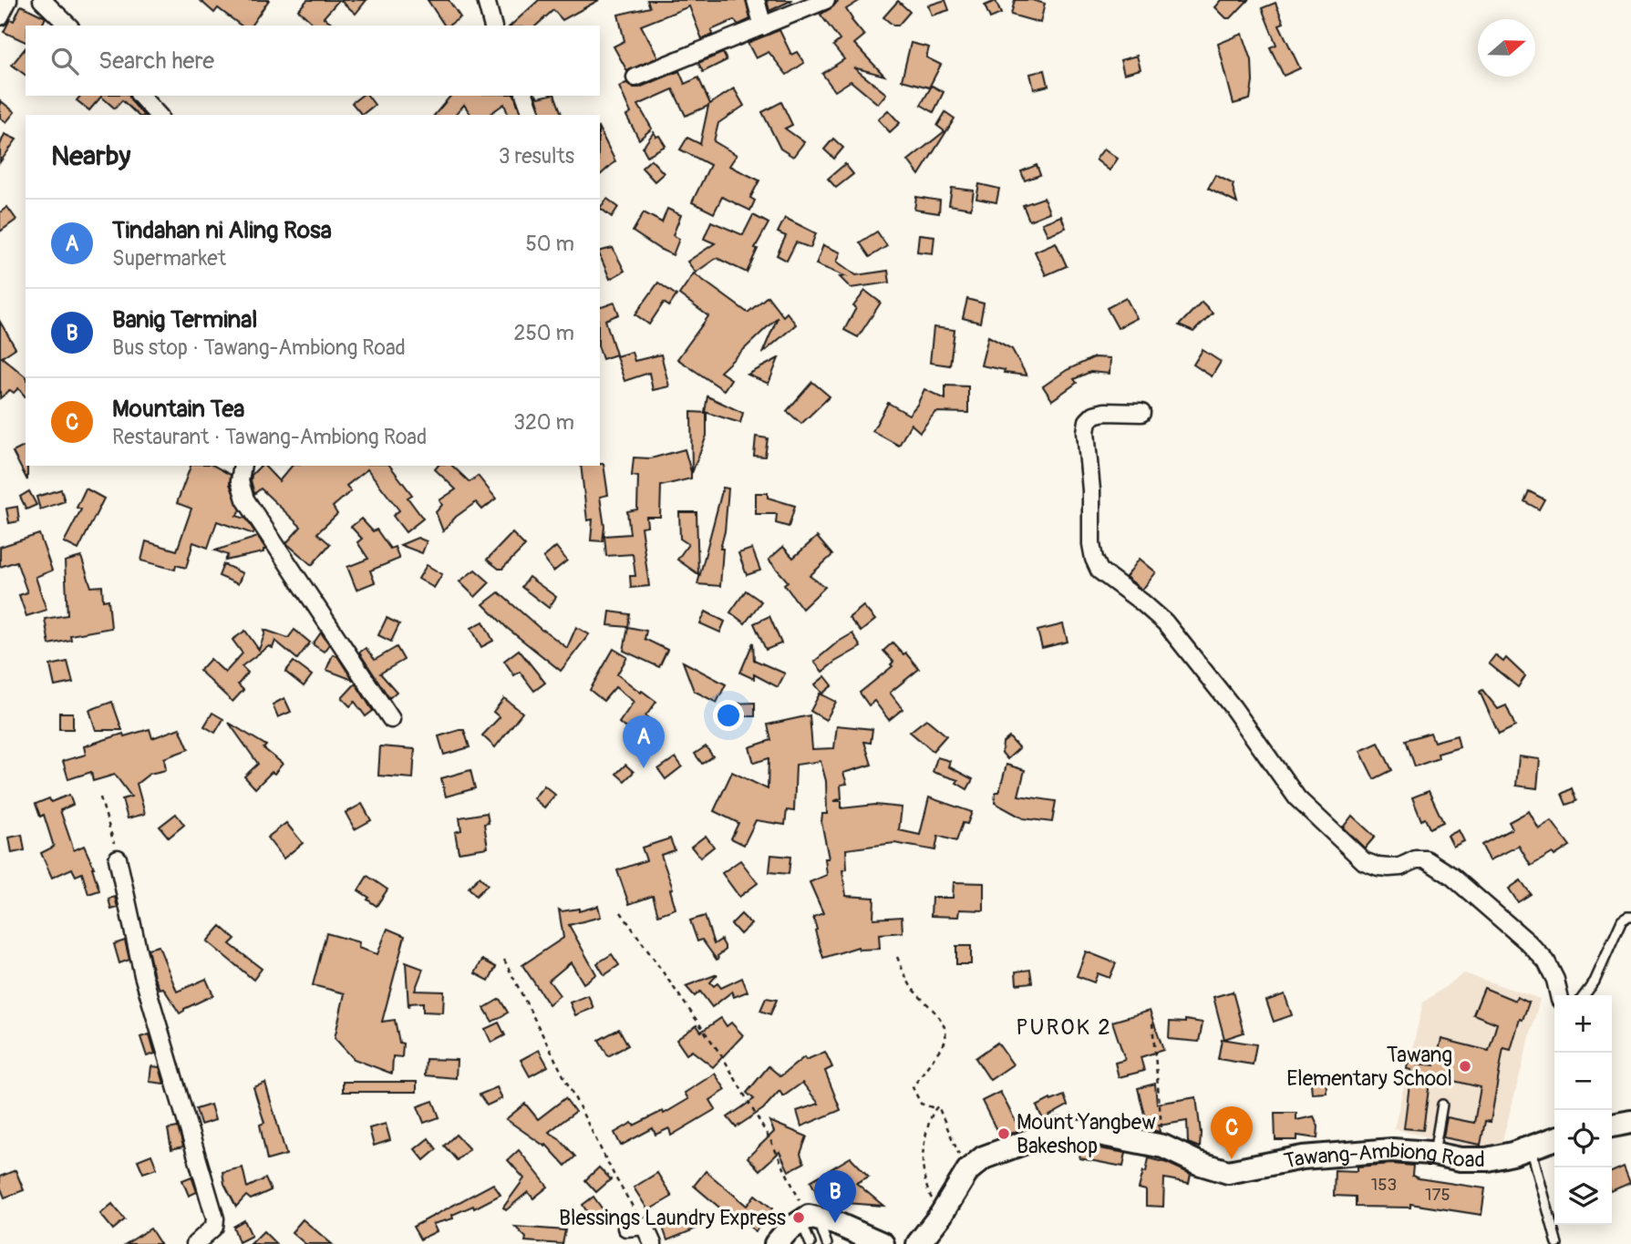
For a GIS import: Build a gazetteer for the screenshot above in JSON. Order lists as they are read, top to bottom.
{
  "streets": {
    "main road": ["Tawang-Ambiong Road"]
  },
  "districts": ["PUROK 2"],
  "places": ["Tawang Elementary School", "Mount Yangbew Bakeshop", "Blessings Laundry Express"],
  "house_numbers": ["153", "175"],
  "north": "right",
  "page": {
    "search": "Search here",
    "heading": ["Nearby", "3 results"],
    "list": [
      {
        "mark": "A",
        "name": "Tindahan ni Aling Rosa",
        "note": "Supermarket",
        "value": "50 m"
      },
      {
        "mark": "B",
        "name": "Banig Terminal",
        "note": "Bus stop · Tawang-Ambiong Road",
        "value": "250 m"
      },
      {
        "mark": "C",
        "name": "Mountain Tea",
        "note": "Restaurant · Tawang-Ambiong Road",
        "value": "320 m"
      }
    ],
    "pins": ["A", "C", "B"],
    "map_buttons": ["+", "−"]
  }
}
